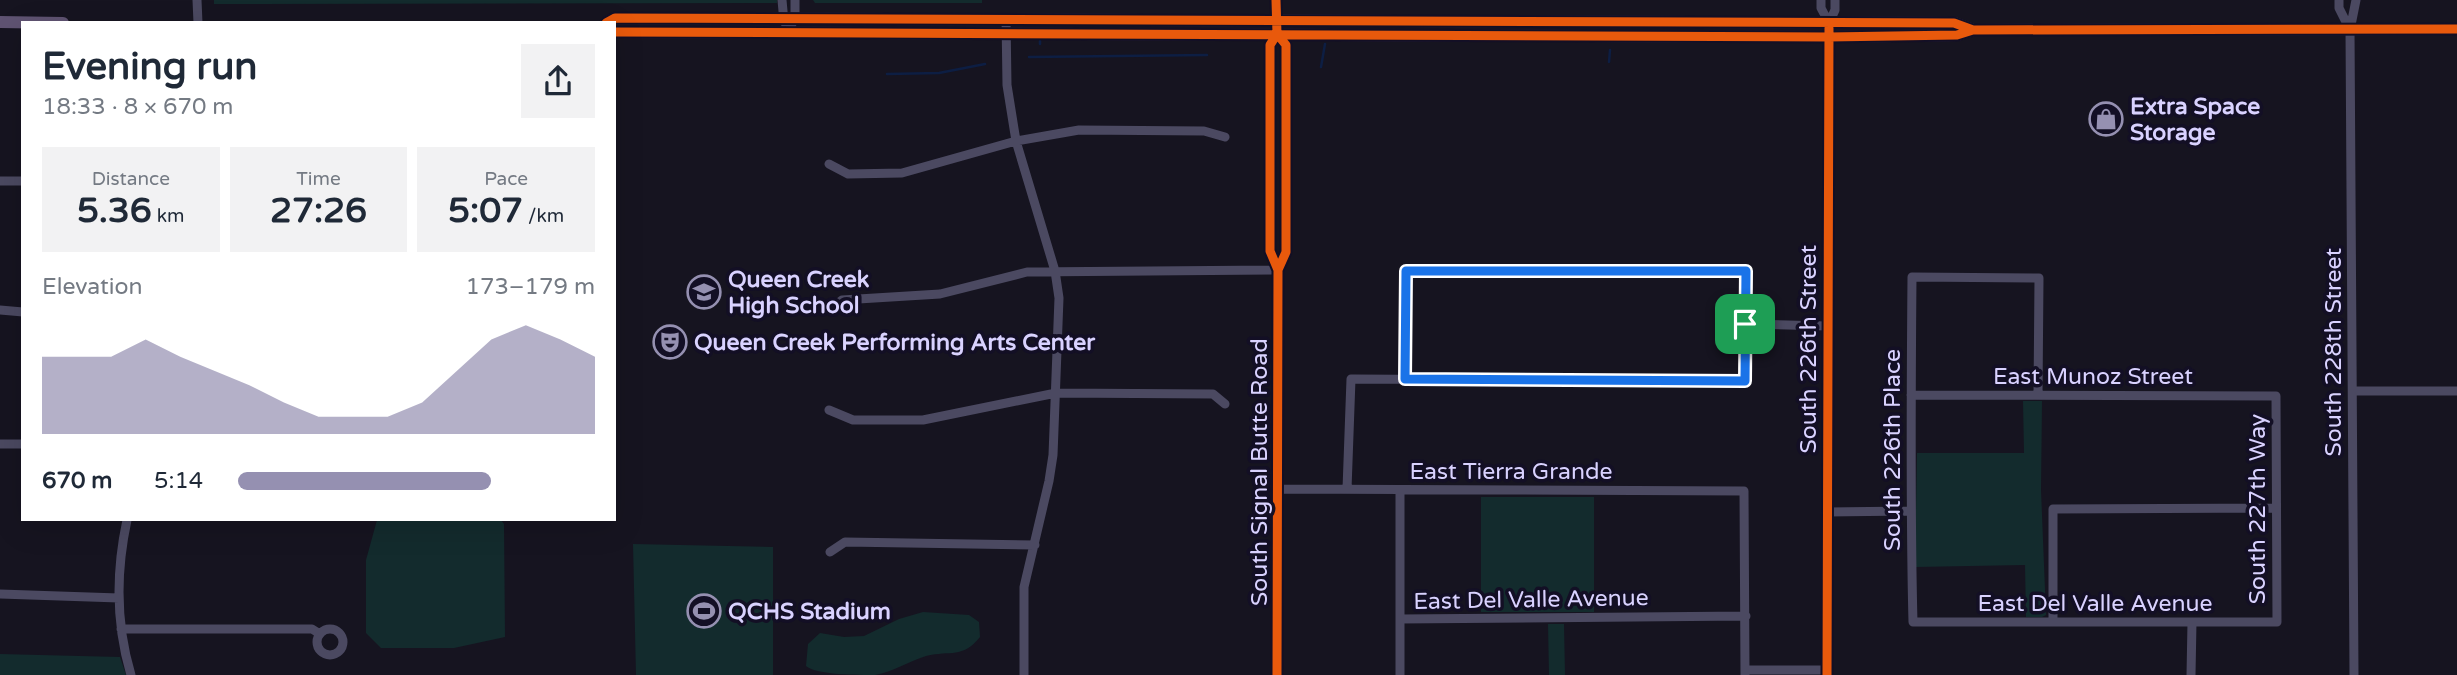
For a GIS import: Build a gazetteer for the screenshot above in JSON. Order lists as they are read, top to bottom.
{
  "streets": {
    "street": [
      "South 226th Street",
      "South 228th Street",
      "East Munoz Street",
      "South 226th Place",
      "East Tierra Grande",
      "South Signal Butte Road",
      "South 227th Way",
      "East Del Valle Avenue"
    ]
  },
  "crossings": [
    ["East Munoz Street", "South 226th Place"],
    ["East Munoz Street", "South 227th Way"],
    ["South 226th Place", "East Del Valle Avenue"],
    ["East Tierra Grande", "South Signal Butte Road"],
    ["East Tierra Grande", "East Del Valle Avenue"],
    ["South 227th Way", "East Del Valle Avenue"]
  ],
  "places": {
    "shop": ["Extra Space Storage"],
    "school or university": ["Queen Creek High School"],
    "theatre": ["Queen Creek Performing Arts Center"],
    "sports": ["QCHS Stadium"]
  },
  "page": {
    "heading": ["Evening run", "18:33 · 8 × 670 m"],
    "stats": [
      ["Distance", "5.36 km"],
      ["Time", "27:26"],
      ["Pace", "5:07 /km"]
    ],
    "chart": ["Elevation", "173–179 m"],
    "list": [
      {
        "name": "670 m",
        "note": "5:14"
      }
    ]
  }
}
